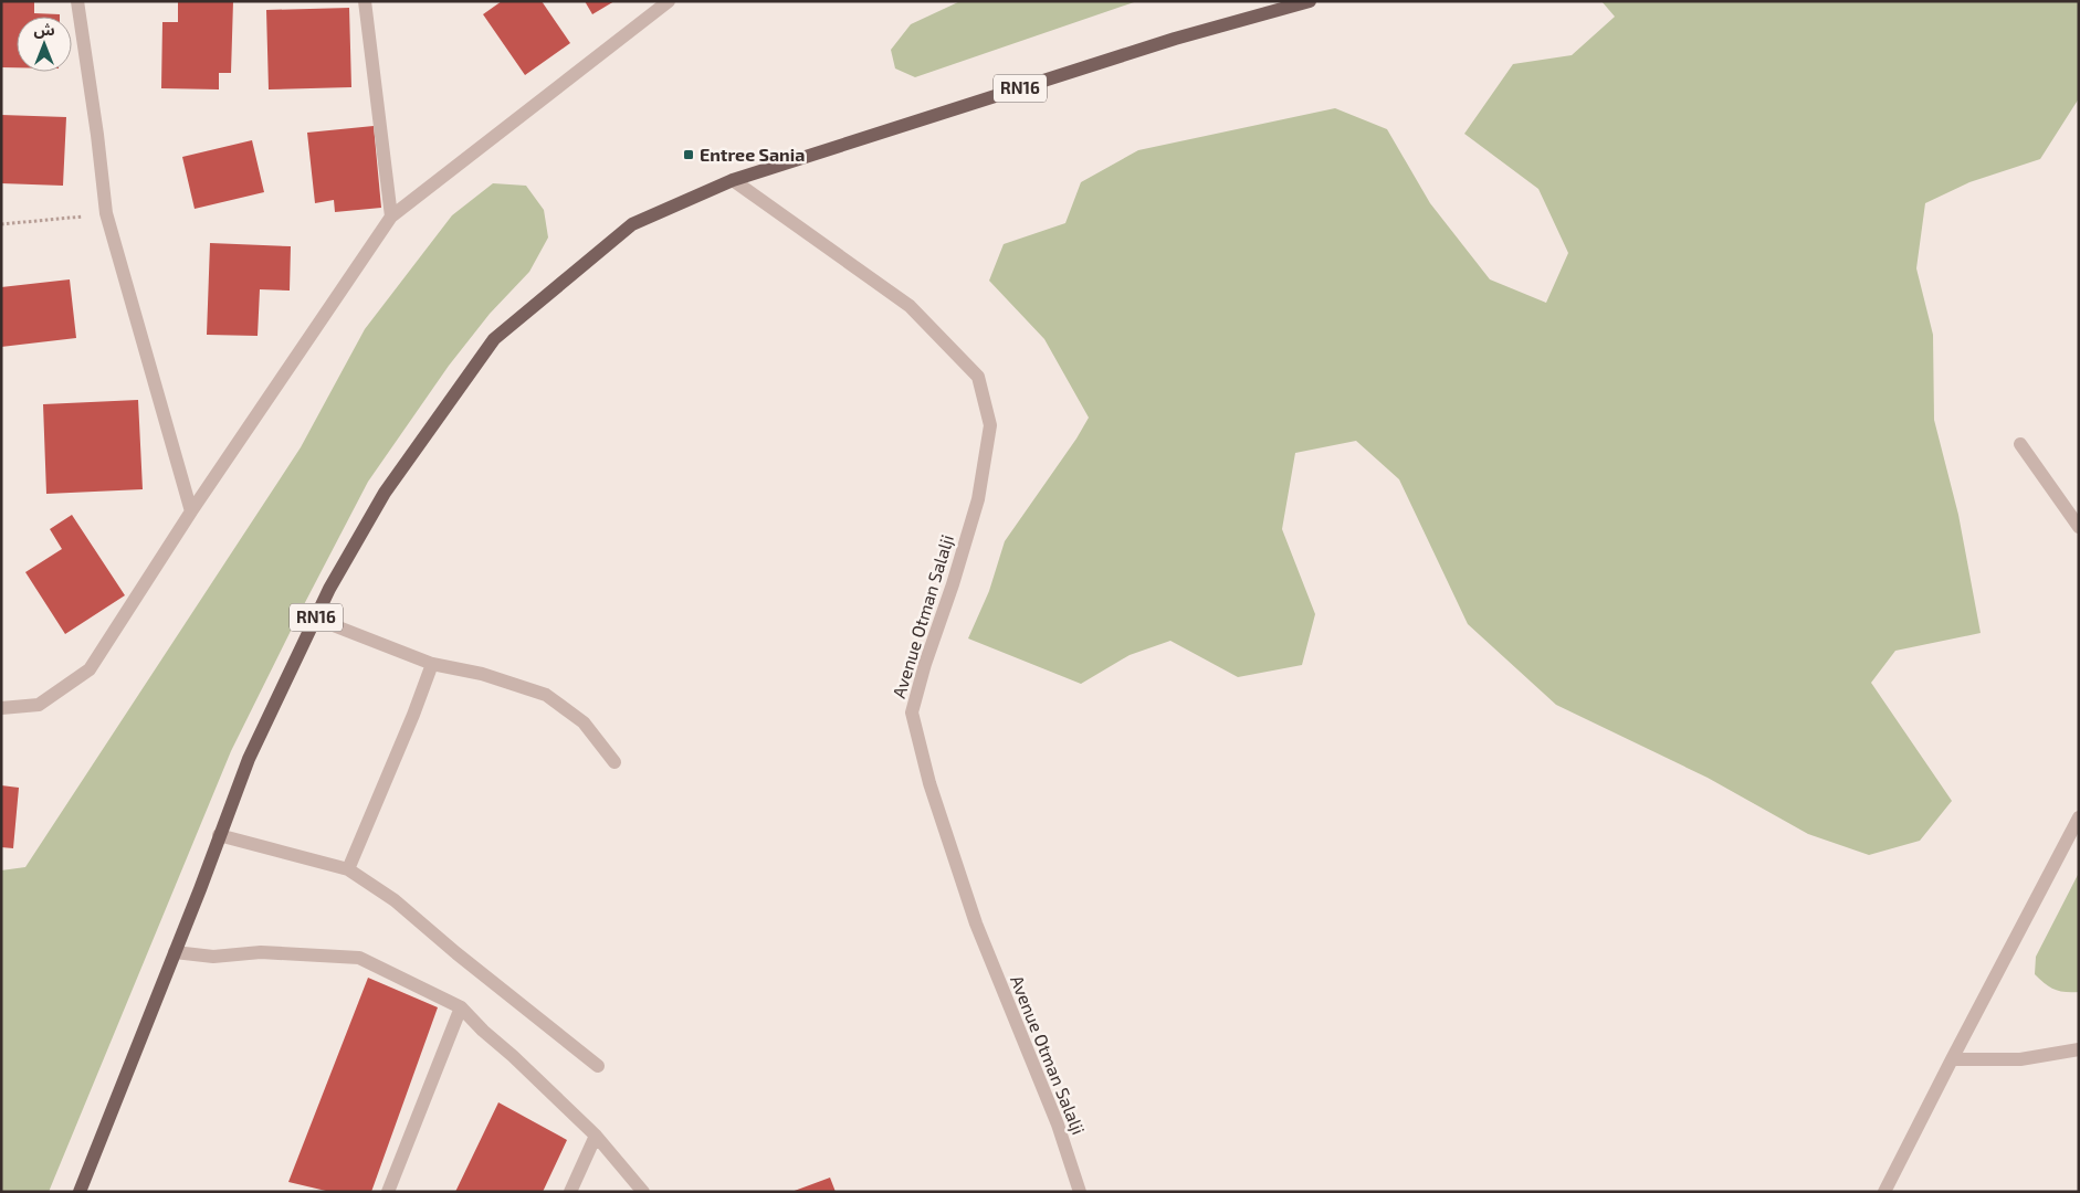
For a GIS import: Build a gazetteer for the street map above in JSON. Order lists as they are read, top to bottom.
{
  "streets": {
    "main road": ["RN16"],
    "street": ["Avenue Otman Salalji"]
  },
  "crossings": [
    ["RN16", "Avenue Otman Salalji"]
  ],
  "places": {
    "transit": ["Entree Sania"]
  },
  "north": "top"
}
